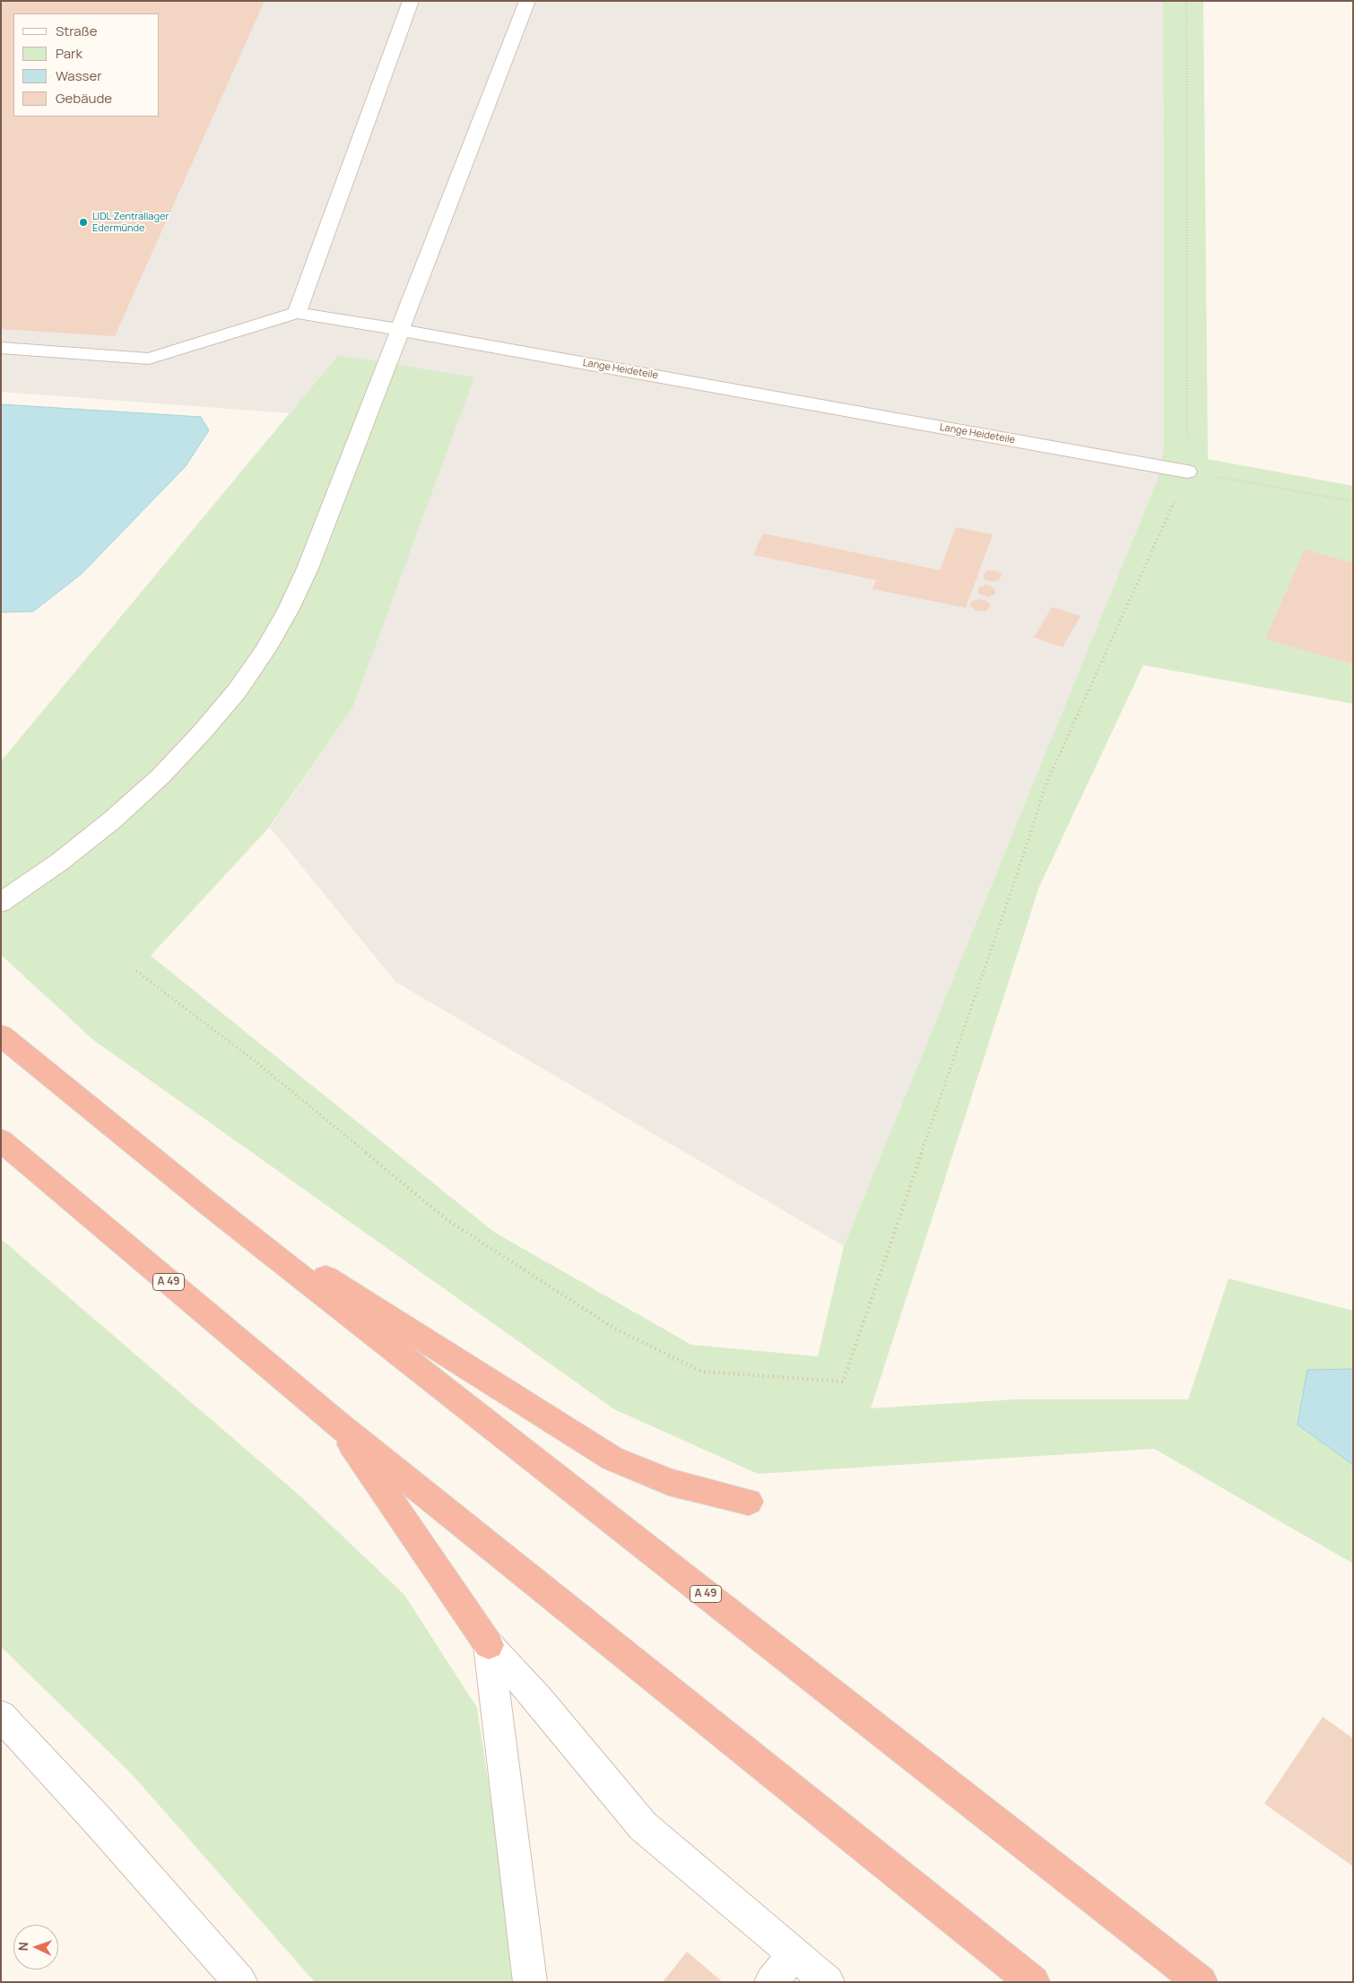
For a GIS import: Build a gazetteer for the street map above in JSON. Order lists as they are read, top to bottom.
{
  "streets": {
    "highway": ["A 49"],
    "street": ["Lange Heideteile"]
  },
  "places": ["LIDL Zentrallager Edermünde"],
  "legend": [
    "Straße",
    "Park",
    "Wasser",
    "Gebäude"
  ],
  "north": "left"
}
